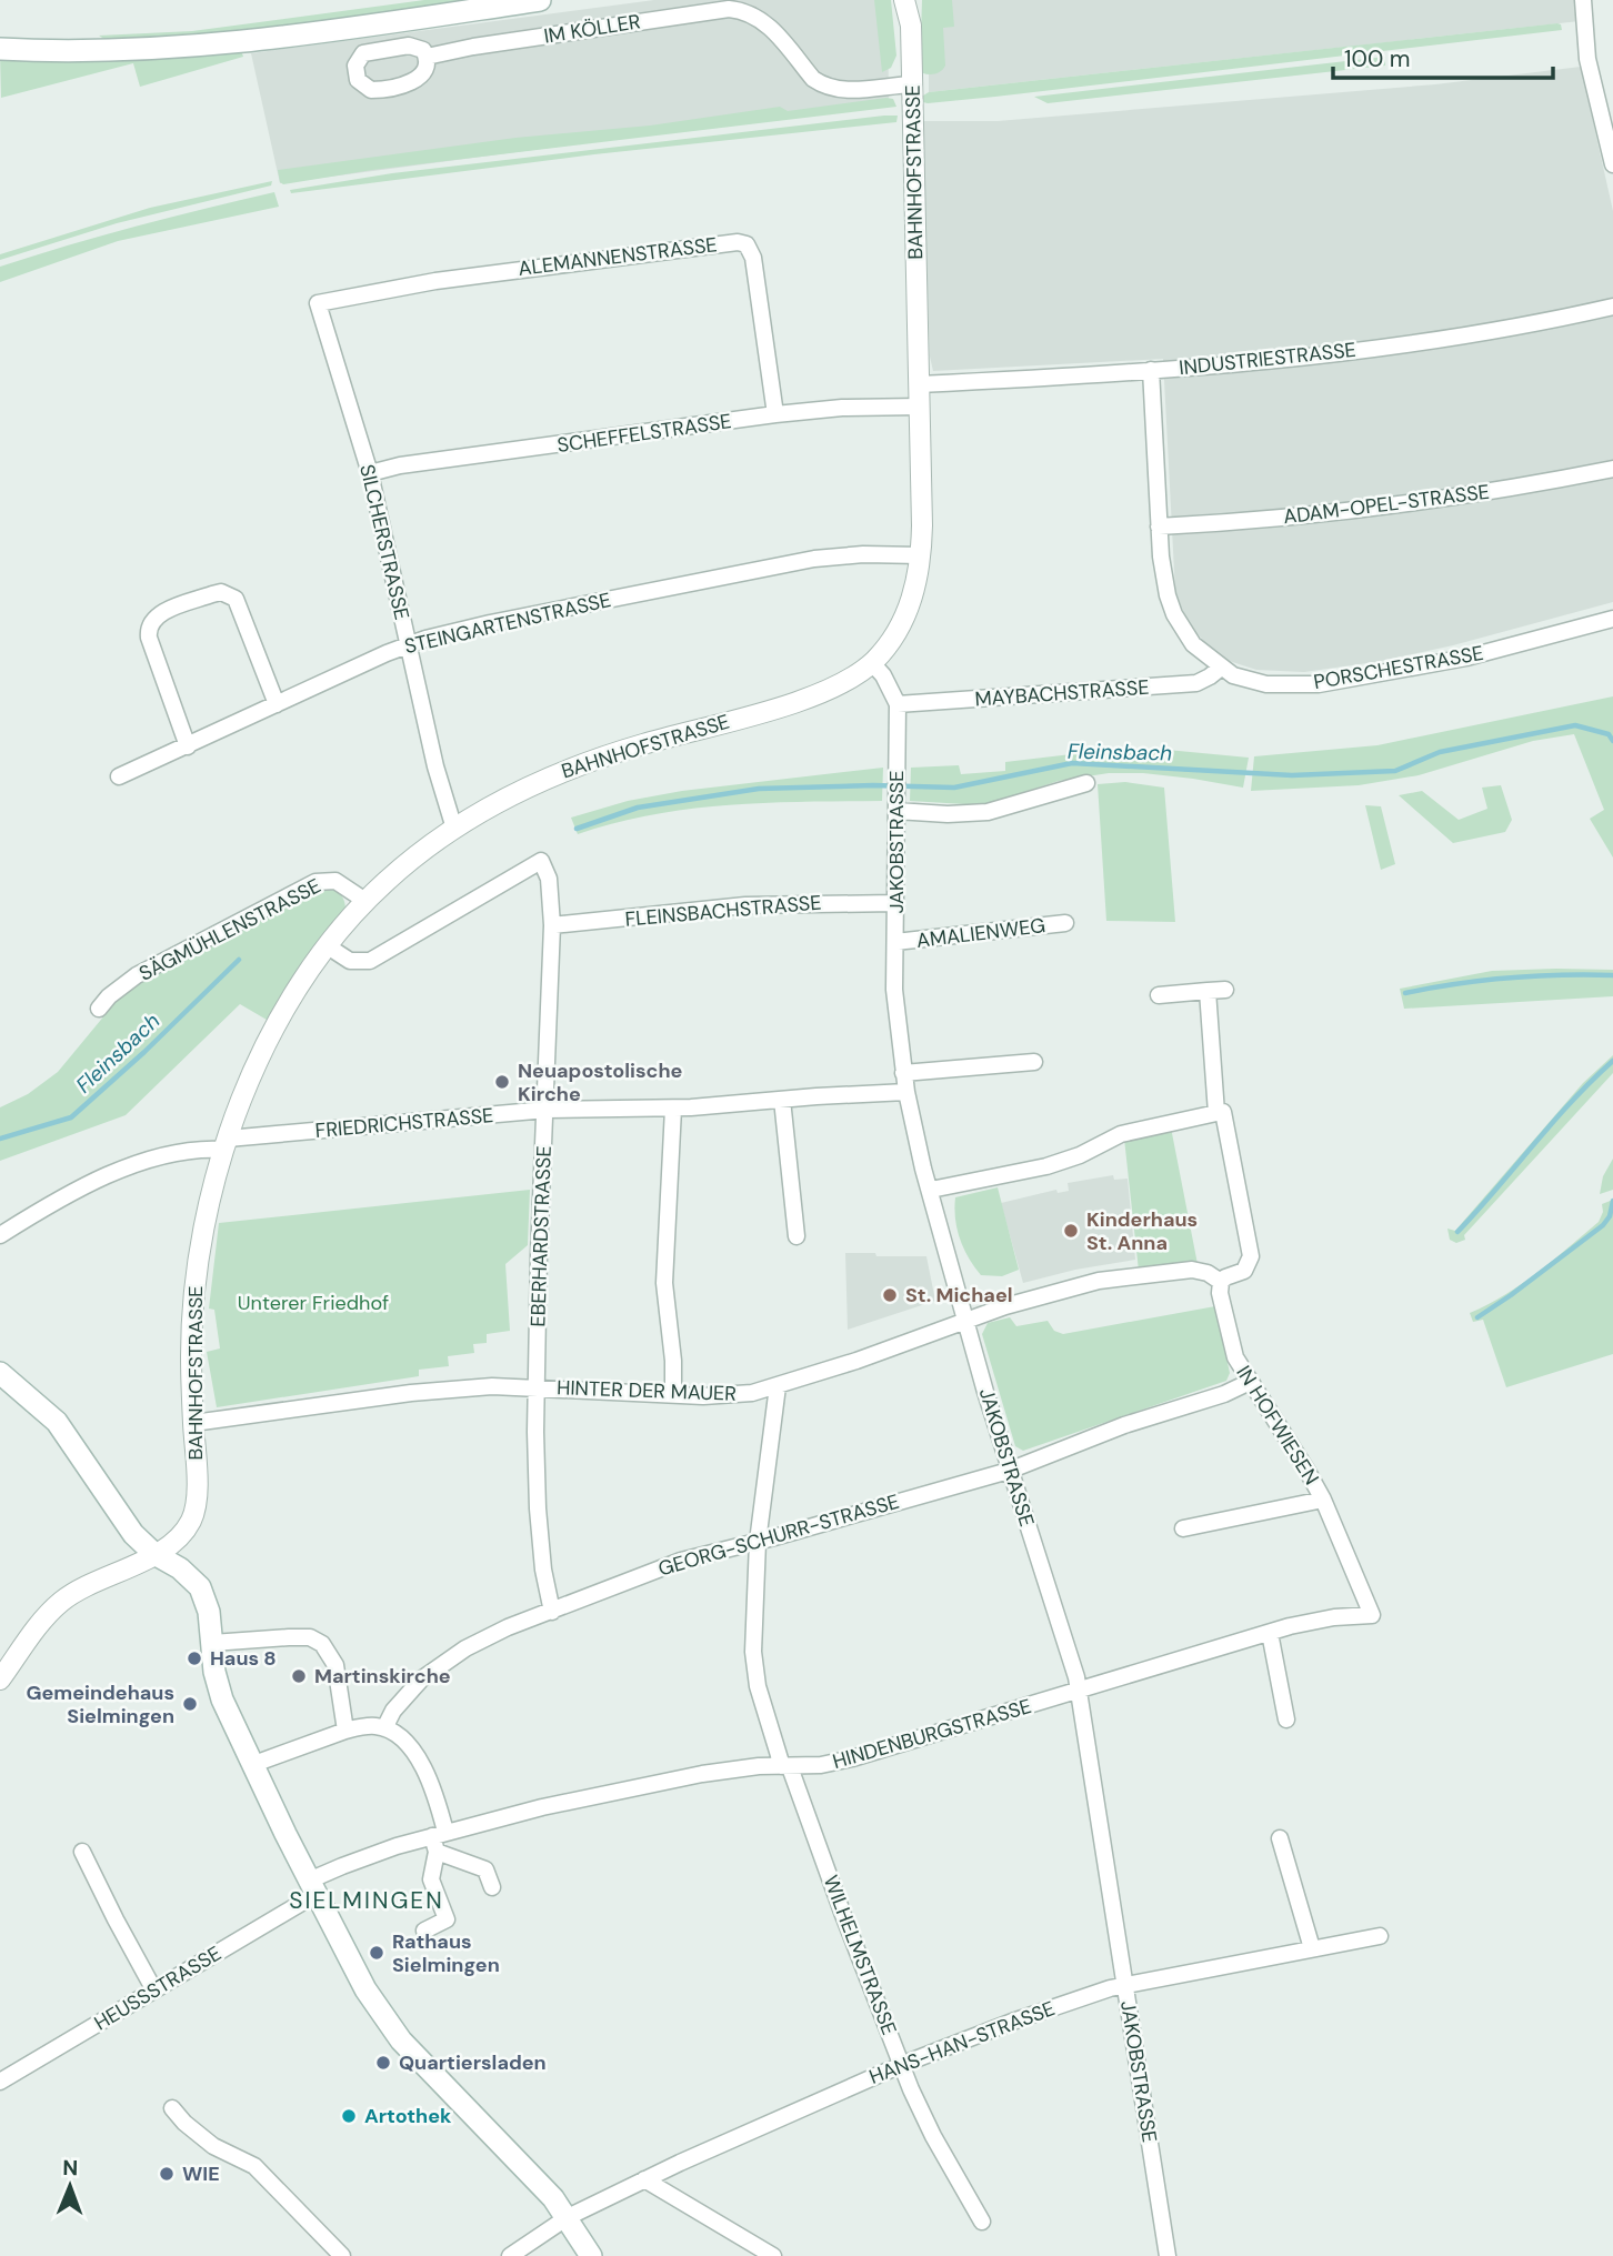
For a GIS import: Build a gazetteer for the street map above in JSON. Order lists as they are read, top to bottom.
{
  "streets": {
    "street": [
      "IM KÖLLER",
      "BAHNHOFSTRASSE",
      "ALEMANNENSTRASSE",
      "INDUSTRIESTRASSE",
      "SCHEFFELSTRASSE",
      "ADAM-OPEL-STRASSE",
      "SILCHERSTRASSE",
      "STEINGARTENSTRASSE",
      "PORSCHESTRASSE",
      "MAYBACHSTRASSE",
      "JAKOBSTRASSE",
      "FLEINSBACHSTRASSE",
      "SÄGMÜHLENSTRASSE",
      "AMALIENWEG",
      "FRIEDRICHSTRASSE",
      "EBERHARDSTRASSE",
      "HINTER DER MAUER",
      "IN HOFWIESEN",
      "GEORG-SCHURR-STRASSE",
      "HINDENBURGSTRASSE",
      "WILHELMSTRASSE",
      "HEUSSSTRASSE",
      "HANS-HAN-STRASSE"
    ]
  },
  "crossings": [
    ["IM KÖLLER", "BAHNHOFSTRASSE"],
    ["BAHNHOFSTRASSE", "INDUSTRIESTRASSE"],
    ["BAHNHOFSTRASSE", "SCHEFFELSTRASSE"],
    ["BAHNHOFSTRASSE", "SILCHERSTRASSE"],
    ["BAHNHOFSTRASSE", "STEINGARTENSTRASSE"],
    ["BAHNHOFSTRASSE", "SÄGMÜHLENSTRASSE"],
    ["BAHNHOFSTRASSE", "FRIEDRICHSTRASSE"],
    ["BAHNHOFSTRASSE", "EBERHARDSTRASSE"],
    ["BAHNHOFSTRASSE", "HINTER DER MAUER"],
    ["ALEMANNENSTRASSE", "SCHEFFELSTRASSE"],
    ["ALEMANNENSTRASSE", "SILCHERSTRASSE"],
    ["INDUSTRIESTRASSE", "PORSCHESTRASSE"],
    ["SCHEFFELSTRASSE", "SILCHERSTRASSE"],
    ["ADAM-OPEL-STRASSE", "PORSCHESTRASSE"],
    ["SILCHERSTRASSE", "STEINGARTENSTRASSE"],
    ["PORSCHESTRASSE", "MAYBACHSTRASSE"],
    ["MAYBACHSTRASSE", "JAKOBSTRASSE"],
    ["JAKOBSTRASSE", "FLEINSBACHSTRASSE"],
    ["JAKOBSTRASSE", "AMALIENWEG"],
    ["JAKOBSTRASSE", "FRIEDRICHSTRASSE"],
    ["JAKOBSTRASSE", "HINTER DER MAUER"],
    ["JAKOBSTRASSE", "GEORG-SCHURR-STRASSE"],
    ["JAKOBSTRASSE", "HINDENBURGSTRASSE"],
    ["JAKOBSTRASSE", "HANS-HAN-STRASSE"],
    ["FLEINSBACHSTRASSE", "EBERHARDSTRASSE"],
    ["FRIEDRICHSTRASSE", "EBERHARDSTRASSE"],
    ["EBERHARDSTRASSE", "HINTER DER MAUER"],
    ["EBERHARDSTRASSE", "GEORG-SCHURR-STRASSE"],
    ["HINTER DER MAUER", "IN HOFWIESEN"],
    ["HINTER DER MAUER", "WILHELMSTRASSE"],
    ["IN HOFWIESEN", "GEORG-SCHURR-STRASSE"],
    ["IN HOFWIESEN", "HINDENBURGSTRASSE"],
    ["GEORG-SCHURR-STRASSE", "WILHELMSTRASSE"],
    ["HINDENBURGSTRASSE", "WILHELMSTRASSE"],
    ["HINDENBURGSTRASSE", "HEUSSSTRASSE"],
    ["WILHELMSTRASSE", "HANS-HAN-STRASSE"]
  ],
  "districts": ["SIELMINGEN"],
  "water": ["Fleinsbach"],
  "parks": ["Unterer Friedhof"],
  "places": [
    "Neuapostolische Kirche",
    "Kinderhaus St. Anna",
    "St. Michael",
    "Haus 8",
    "Martinskirche",
    "Gemeindehaus Sielmingen",
    "Rathaus Sielmingen",
    "Quartiersladen",
    "Artothek",
    "WIE"
  ],
  "scale_bar": "100 m",
  "north": "top"
}
